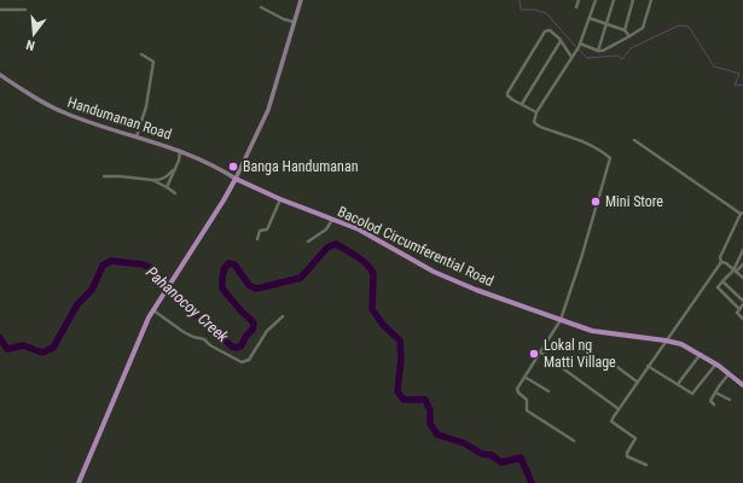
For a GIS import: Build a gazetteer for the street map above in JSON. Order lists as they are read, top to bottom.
{
  "streets": {
    "main road": ["Bacolod Circumferential Road"],
    "street": ["Handumanan Road"]
  },
  "crossings": [
    ["Handumanan Road", "Bacolod Circumferential Road"]
  ],
  "water": ["Pahanocoy Creek"],
  "places": ["Banga Handumanan", "Mini Store", "Lokal ng Matti Village"],
  "north": "bottom"
}
